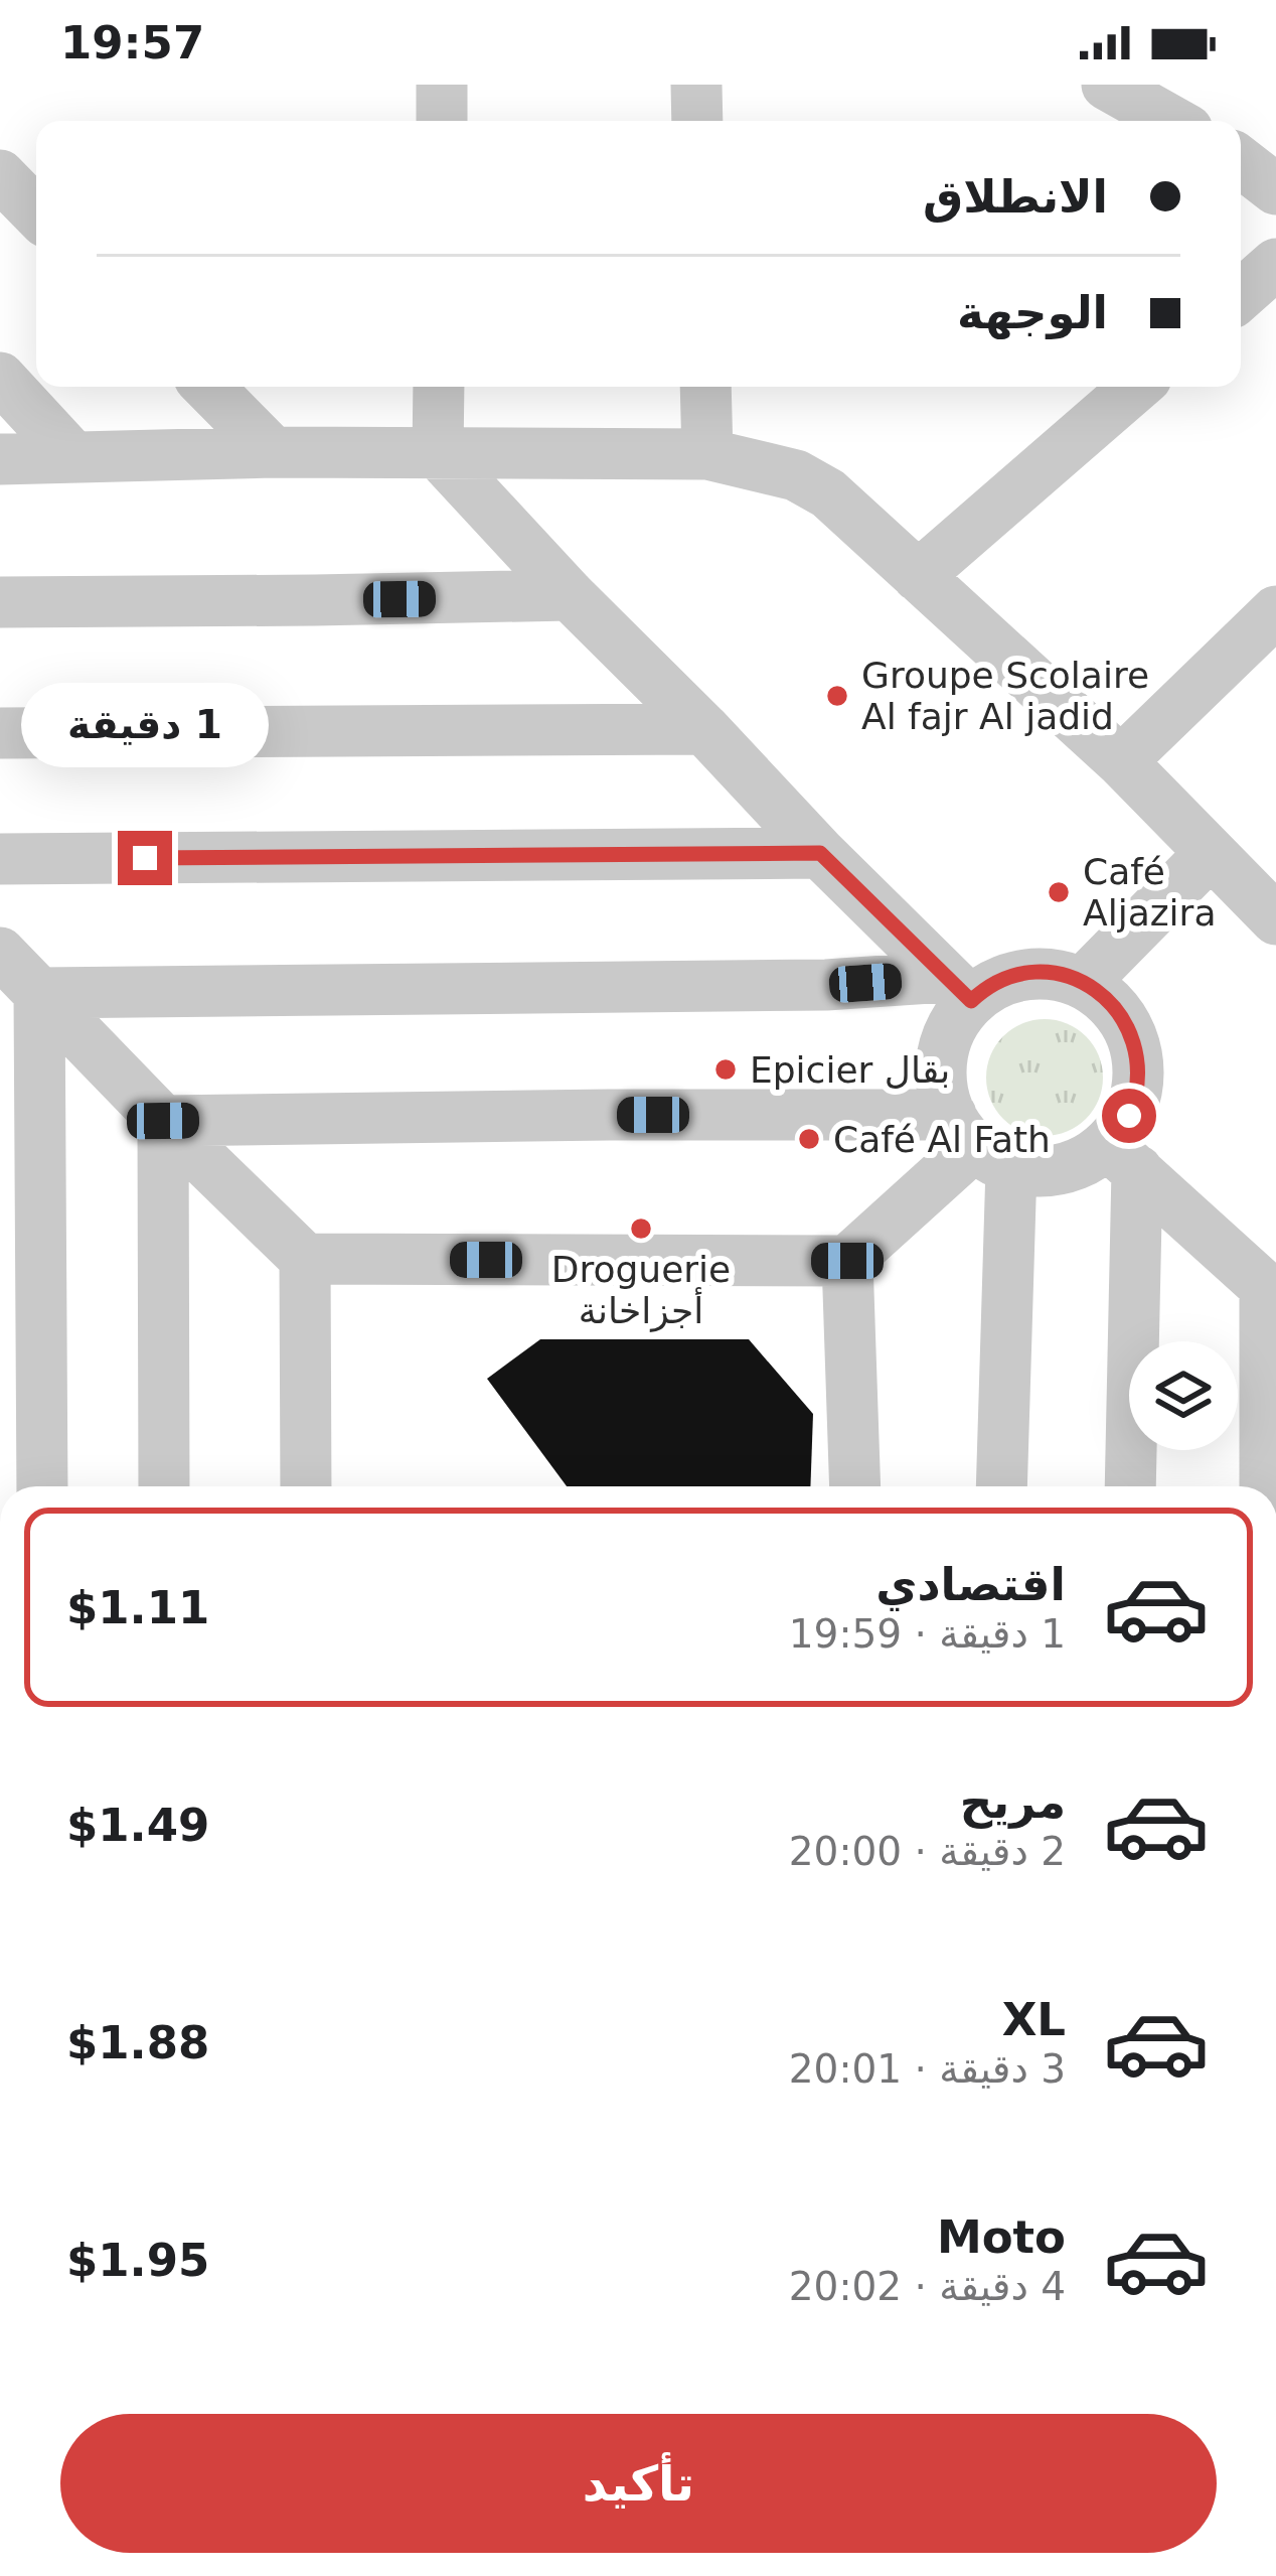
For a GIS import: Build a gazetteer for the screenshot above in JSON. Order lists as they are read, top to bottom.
{
  "places": [
    "Groupe Scolaire Al fajr Al jadid",
    "Café Aljazira",
    "Epicier بقال",
    "Café Al Fath",
    "Droguerie أجزاخانة"
  ],
  "page": {
    "status": "19:57",
    "banner": ["الانطلاق", "الوجهة"],
    "bubble": "1 دقيقة",
    "list": [
      {
        "name": "اقتصادي",
        "note": "1 دقيقة · 19:59",
        "value": "$1.11"
      },
      {
        "name": "مريح",
        "note": "2 دقيقة · 20:00",
        "value": "$1.49"
      },
      {
        "name": "XL",
        "note": "3 دقيقة · 20:01",
        "value": "$1.88"
      },
      {
        "name": "Moto",
        "note": "4 دقيقة · 20:02",
        "value": "$1.95"
      }
    ],
    "buttons": "تأكيد"
  }
}
